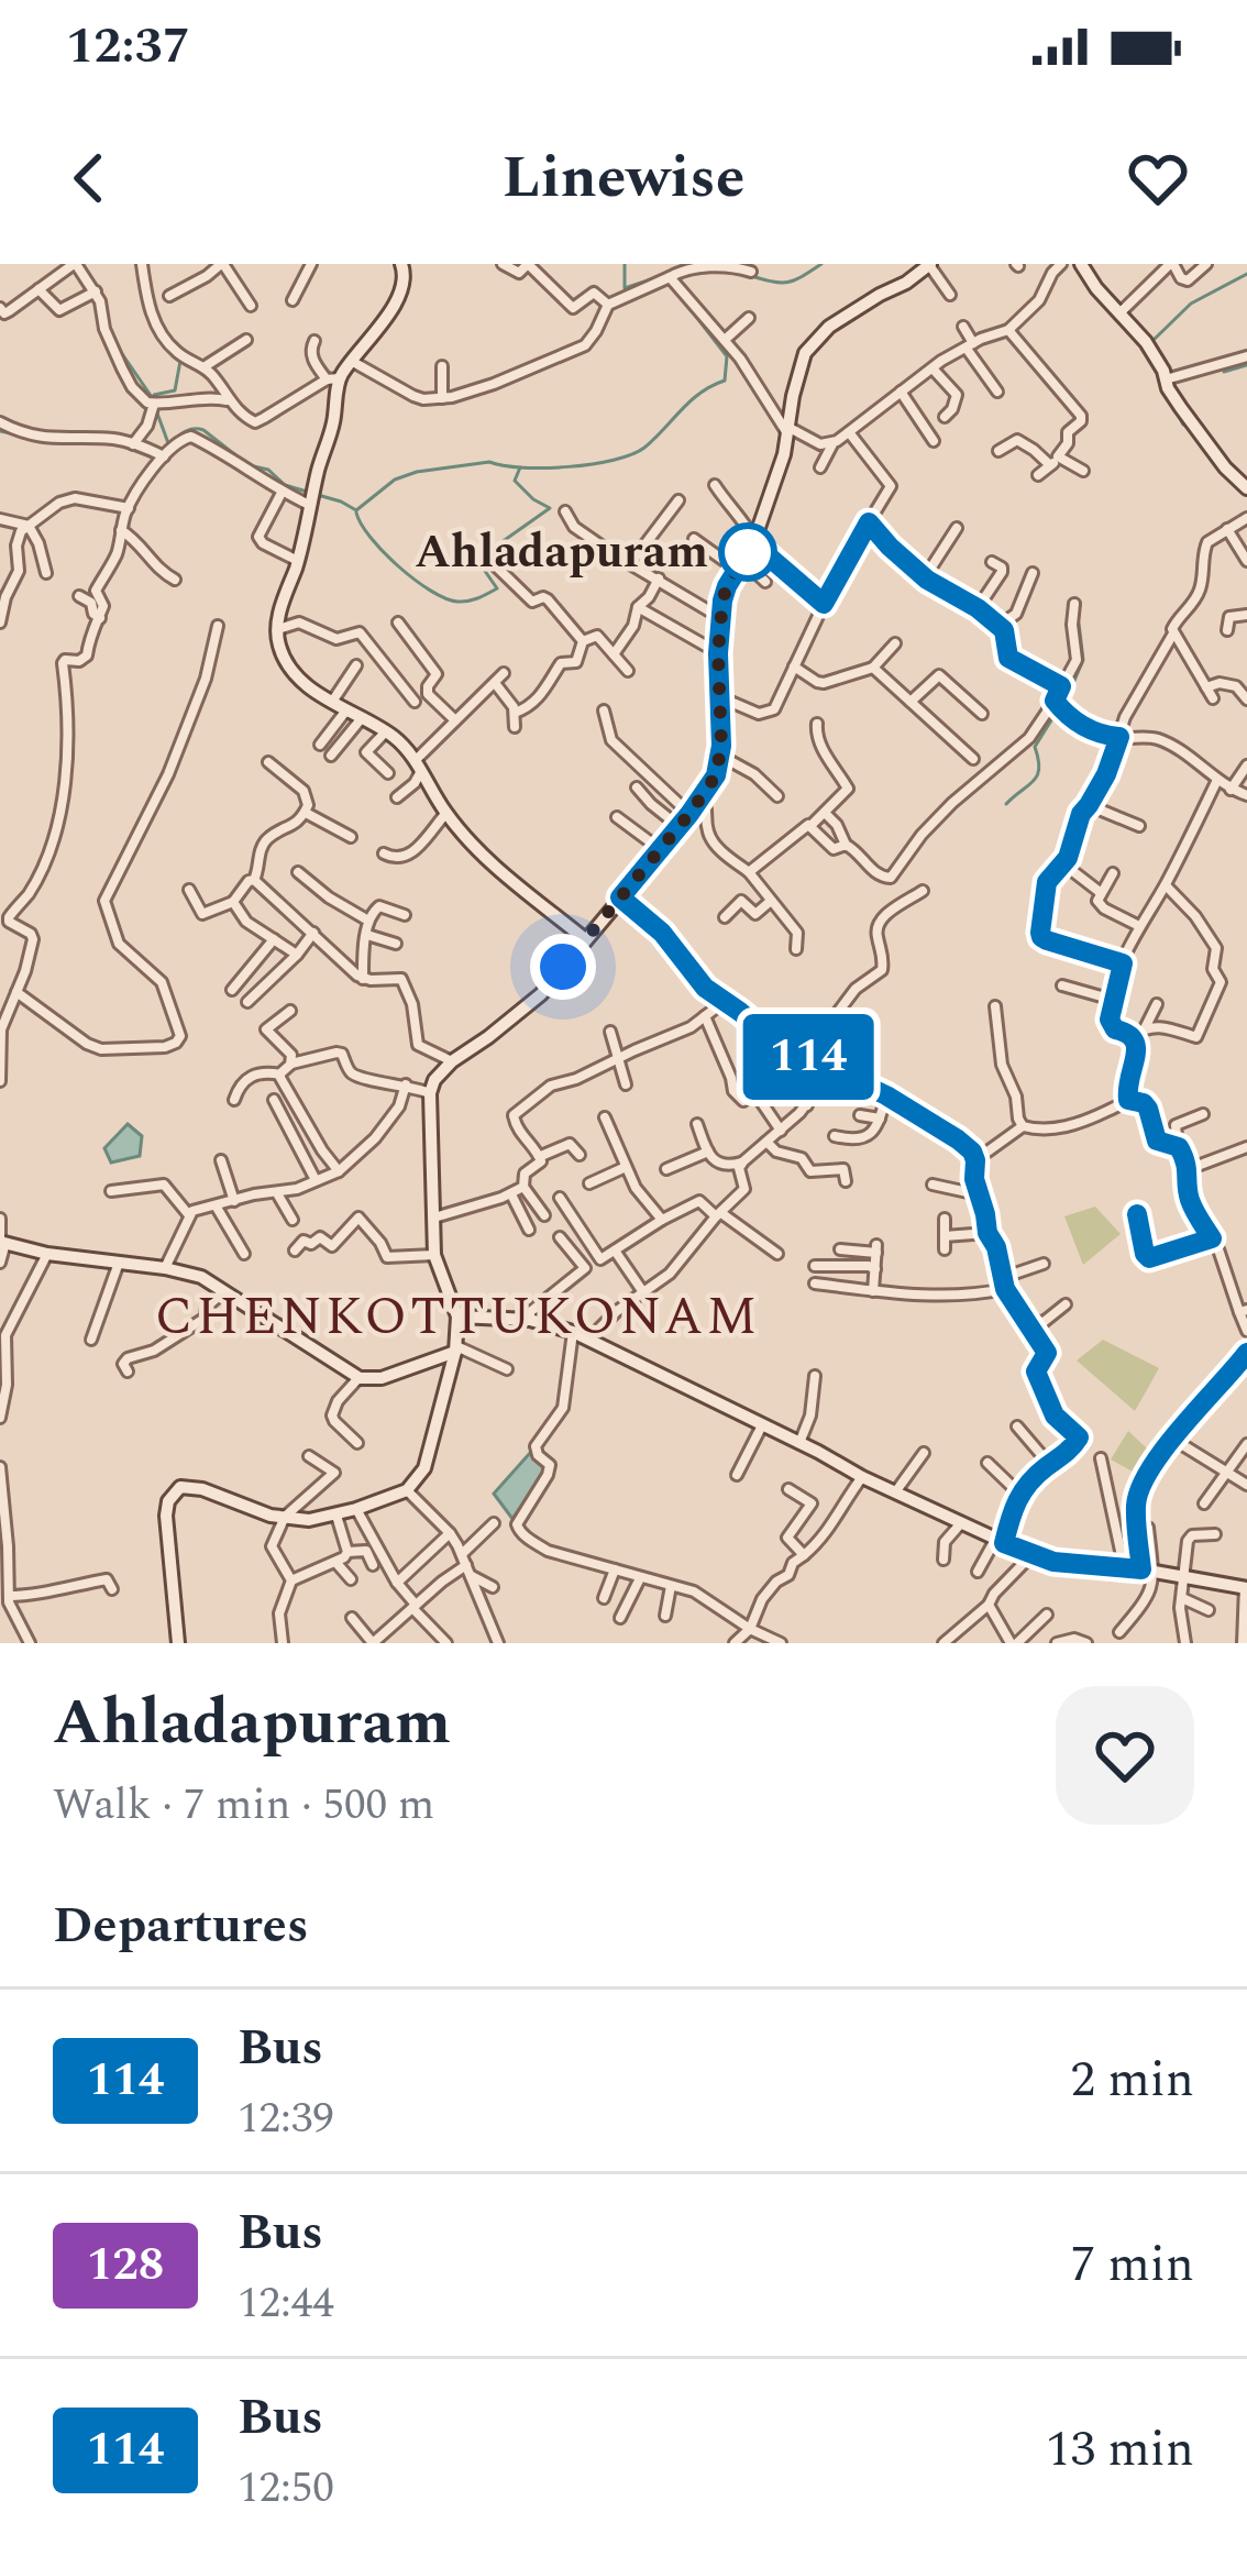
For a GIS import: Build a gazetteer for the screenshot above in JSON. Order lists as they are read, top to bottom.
{
  "districts": ["CHENKOTTUKONAM"],
  "places": ["Ahladapuram"],
  "lines": ["bus line 114"],
  "page": {
    "status": "12:37",
    "header": "Linewise",
    "on_map": "114",
    "heading": [
      ["Ahladapuram", "Walk · 7 min · 500 m"],
      "Departures"
    ],
    "list": [
      {
        "mark": "114",
        "name": "Bus",
        "note": "12:39",
        "value": "2 min"
      },
      {
        "mark": "128",
        "name": "Bus",
        "note": "12:44",
        "value": "7 min"
      },
      {
        "mark": "114",
        "name": "Bus",
        "note": "12:50",
        "value": "13 min"
      }
    ]
  }
}
